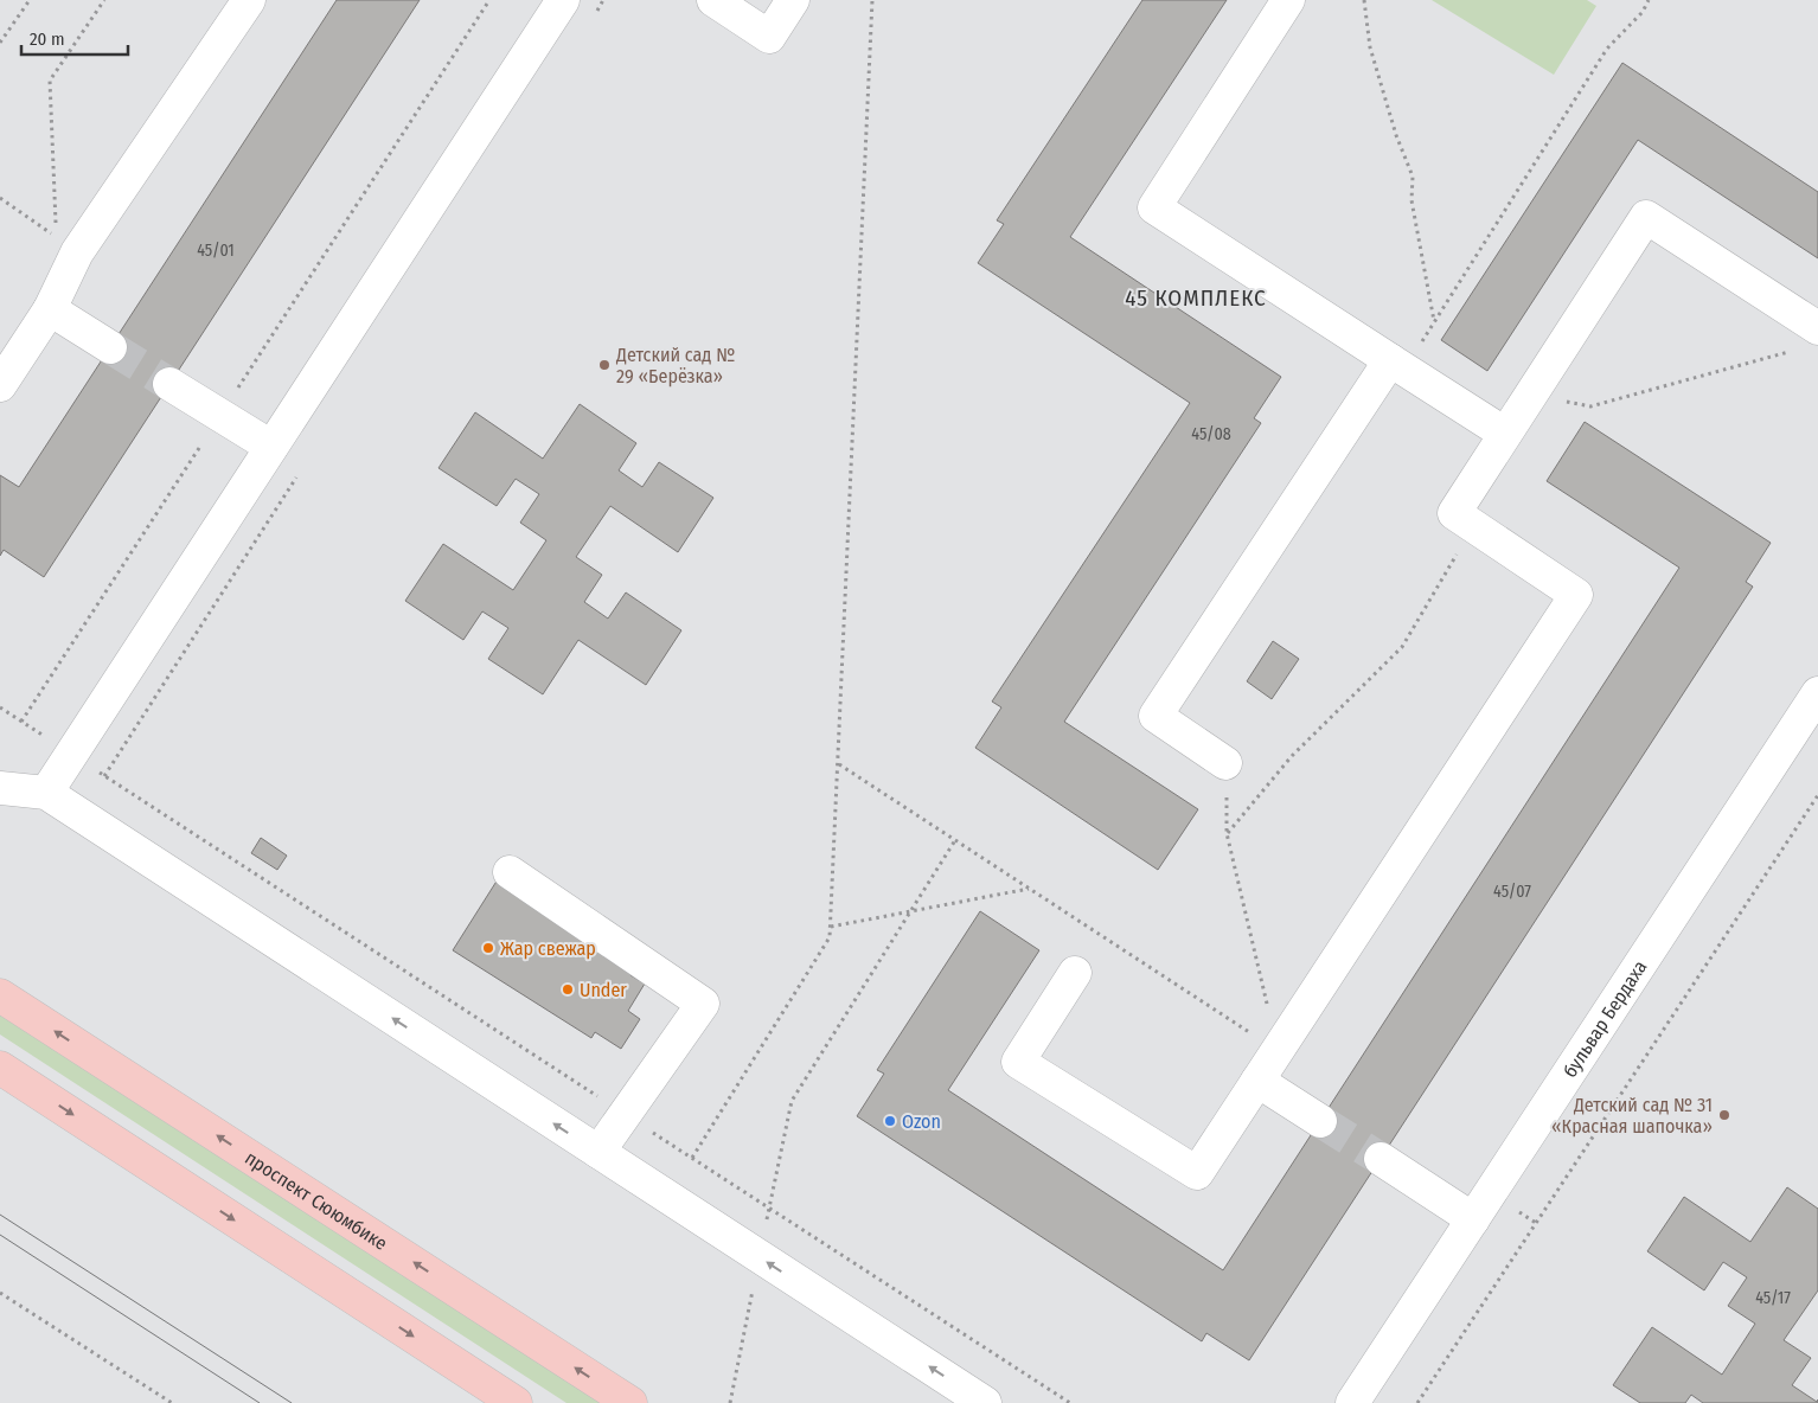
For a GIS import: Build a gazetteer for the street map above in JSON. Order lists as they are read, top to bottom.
{
  "streets": {
    "main road": ["проспект Сююмбике"],
    "street": ["бульвар Бердаха"]
  },
  "districts": ["45 КОМПЛЕКС"],
  "places": [
    "Детский сад № 29 «Берёзка»",
    "Жар свежар",
    "Under",
    "Детский сад № 31 «Красная шапочка»",
    "Ozon"
  ],
  "house_numbers": [
    "45/01",
    "45/08",
    "45/07",
    "45/17"
  ],
  "scale_bar": "20 m"
}
